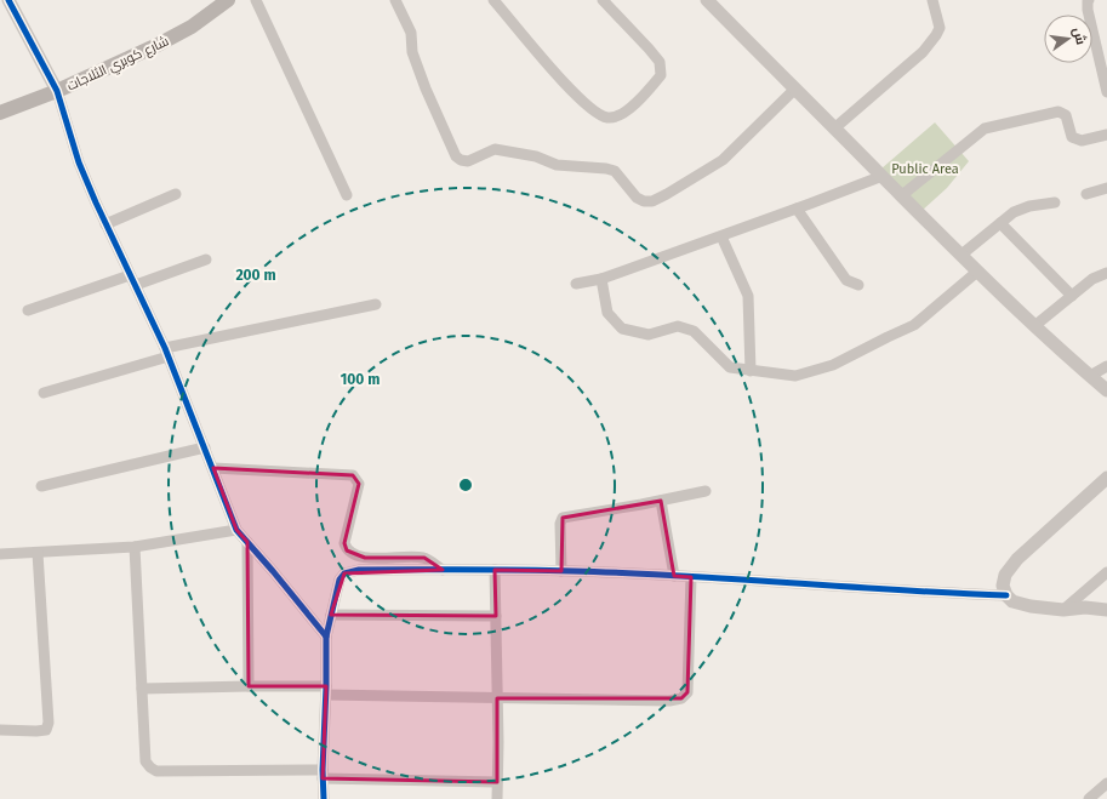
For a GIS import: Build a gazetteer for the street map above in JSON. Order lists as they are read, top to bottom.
{
  "streets": {
    "main road": ["شارع كوبري الثلاجات"]
  },
  "parks": ["Public Area"],
  "north": "right",
  "rings": ["200 m", "100 m"]
}
